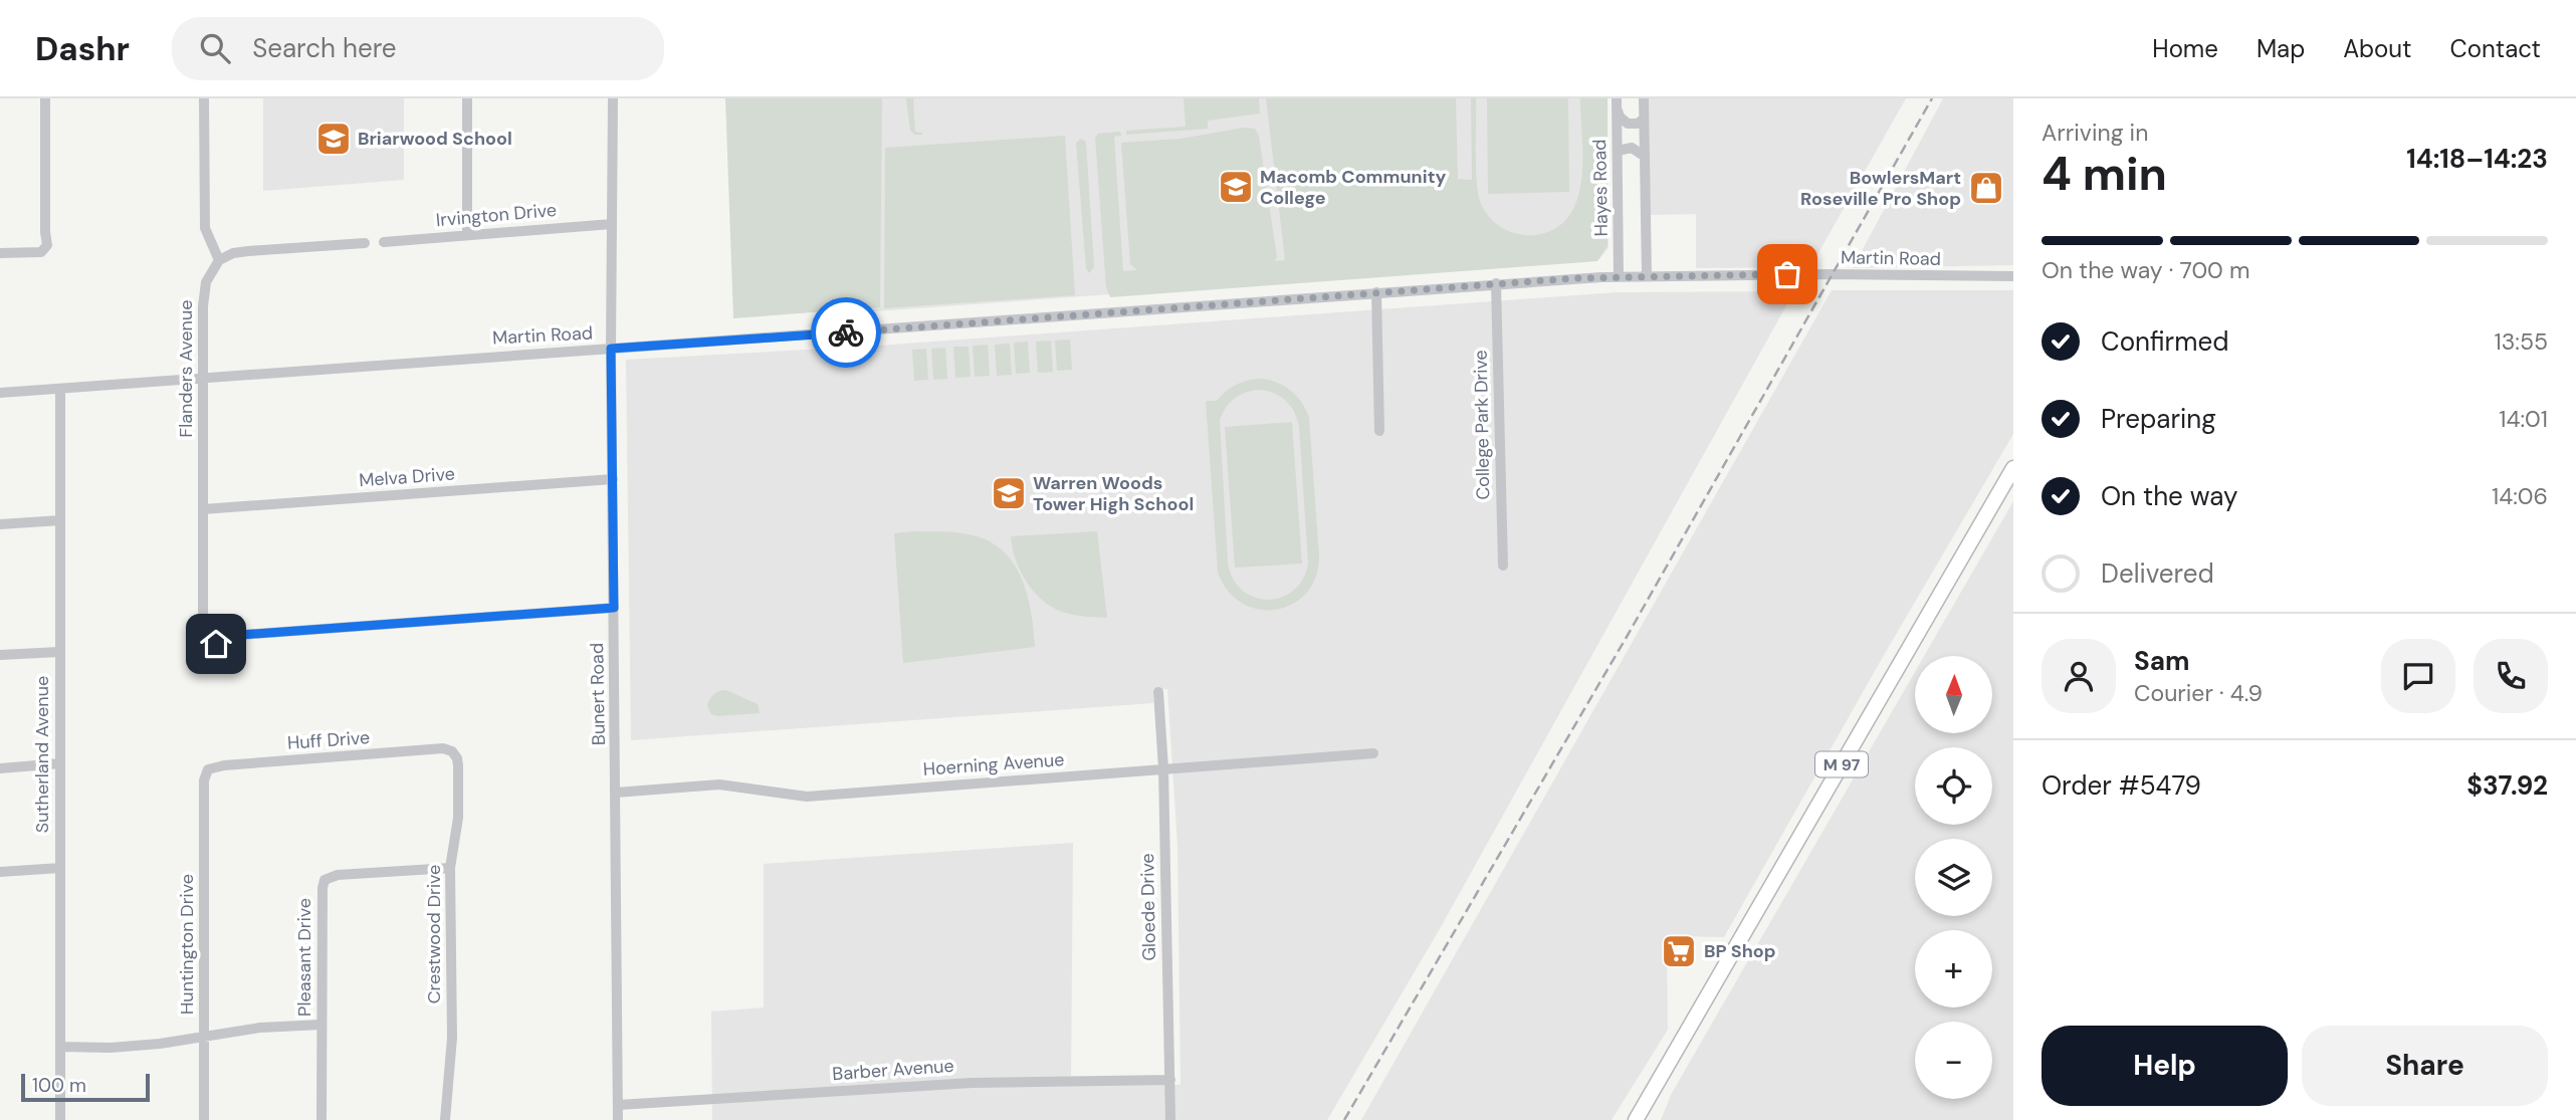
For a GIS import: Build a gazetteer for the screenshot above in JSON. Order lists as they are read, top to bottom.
{
  "streets": {
    "main road": ["M 97"],
    "street": [
      "Hayes Road",
      "Irvington Drive",
      "Martin Road",
      "Flanders Avenue",
      "College Park Drive",
      "Melva Drive",
      "Bunert Road",
      "Huff Drive",
      "Sutherland Avenue",
      "Hoerning Avenue",
      "Gloede Drive",
      "Crestwood Drive",
      "Huntington Drive",
      "Pleasant Drive",
      "Barber Avenue"
    ]
  },
  "crossings": [
    ["Hayes Road", "Martin Road"],
    ["Irvington Drive", "Bunert Road"],
    ["Martin Road", "Flanders Avenue"],
    ["Martin Road", "College Park Drive"],
    ["Martin Road", "Bunert Road"],
    ["Martin Road", "Sutherland Avenue"],
    ["Flanders Avenue", "Melva Drive"],
    ["Flanders Avenue", "Bunert Road"],
    ["Melva Drive", "Bunert Road"],
    ["Bunert Road", "Hoerning Avenue"],
    ["Bunert Road", "Barber Avenue"],
    ["Huff Drive", "Crestwood Drive"],
    ["Huff Drive", "Huntington Drive"],
    ["Hoerning Avenue", "Gloede Drive"],
    ["Gloede Drive", "Barber Avenue"],
    ["Crestwood Drive", "Pleasant Drive"]
  ],
  "places": {
    "school or university": ["Briarwood School", "Macomb Community College", "Warren Woods Tower High School"],
    "shop": ["BowlersMart Roseville Pro Shop"],
    "supermarket": ["BP Shop"]
  },
  "scale_bar": "100 m",
  "north": "top",
  "page": {
    "header": "Dashr",
    "search": "Search here",
    "nav": [
      "Home",
      "Map",
      "About",
      "Contact"
    ],
    "heading": ["4 min", "Arriving in", "14:18–14:23"],
    "panel": [
      "Sam",
      "Courier · 4.9",
      "Order #5479",
      "$37.92"
    ],
    "bar": "On the way · 700 m",
    "list": [
      ["Confirmed", "13:55"],
      ["Preparing", "14:01"],
      ["On the way", "14:06"],
      "Delivered"
    ],
    "map_buttons": ["+", "−"],
    "buttons": ["Help", "Share"],
    "scale": "100 m"
  }
}
